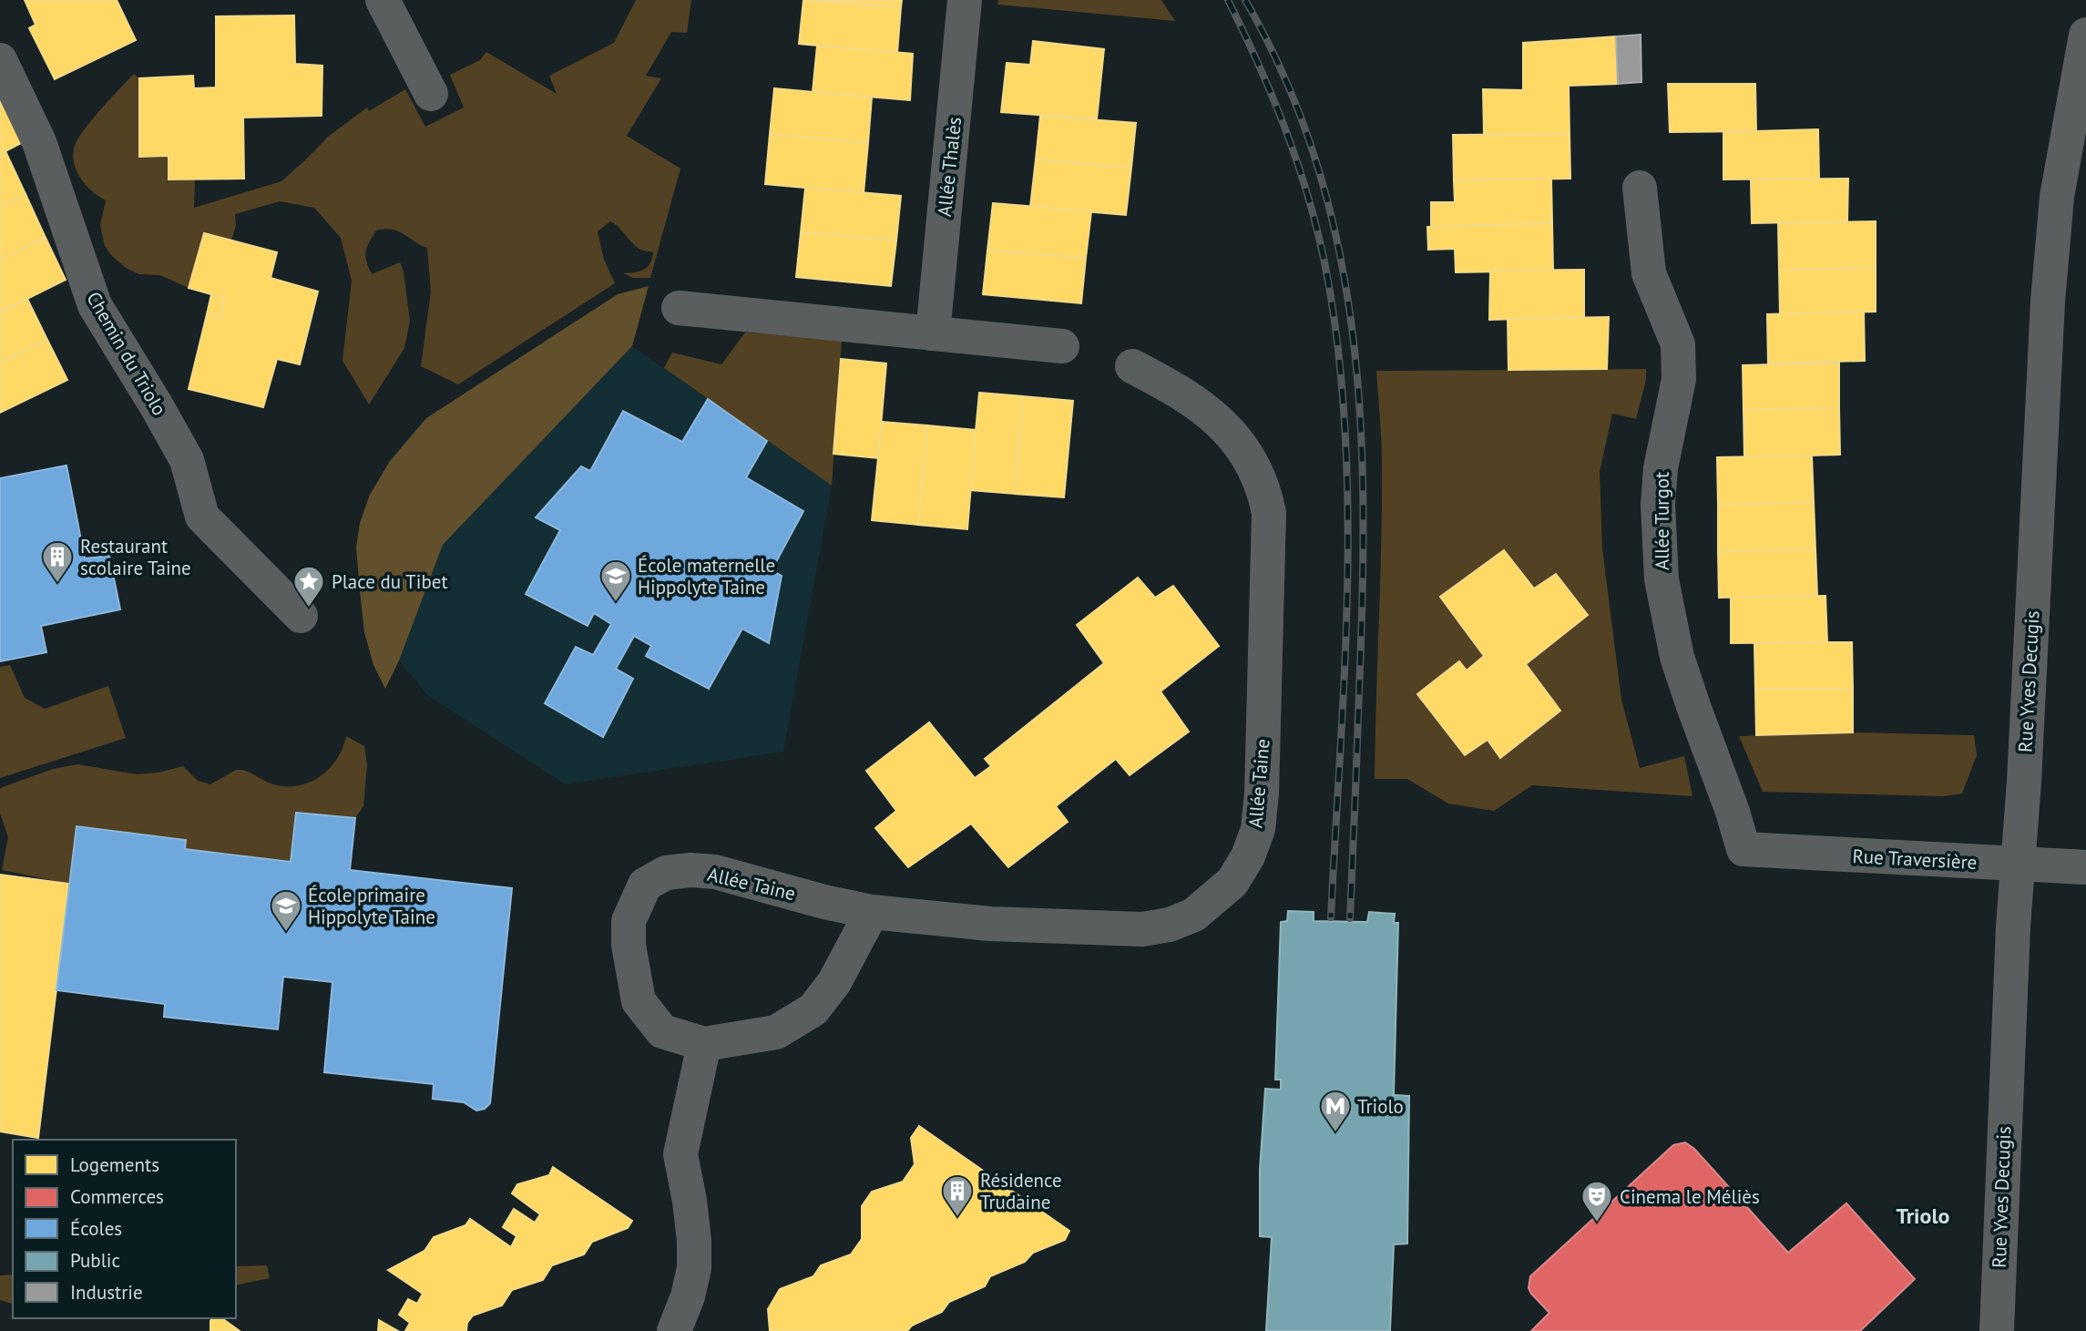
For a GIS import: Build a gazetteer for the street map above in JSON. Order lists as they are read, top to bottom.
{
  "streets": {
    "street": [
      "Allée Thalès",
      "Chemin du Triolo",
      "Allée Turgot",
      "Rue Yves Decugis",
      "Allée Taine",
      "Rue Traversière"
    ]
  },
  "crossings": [
    ["Allée Turgot", "Rue Traversière"],
    ["Rue Yves Decugis", "Rue Traversière"]
  ],
  "districts": ["Triolo"],
  "places": {
    "building": ["Restaurant scolaire Taine", "Résidence Trudaine"],
    "school or university": ["École maternelle Hippolyte Taine", "École primaire Hippolyte Taine"],
    "place": ["Place du Tibet"],
    "metro station": ["Triolo"],
    "theatre": ["Cinema le Méliès"]
  },
  "legend": [
    "Logements",
    "Commerces",
    "Écoles",
    "Public",
    "Industrie"
  ]
}
